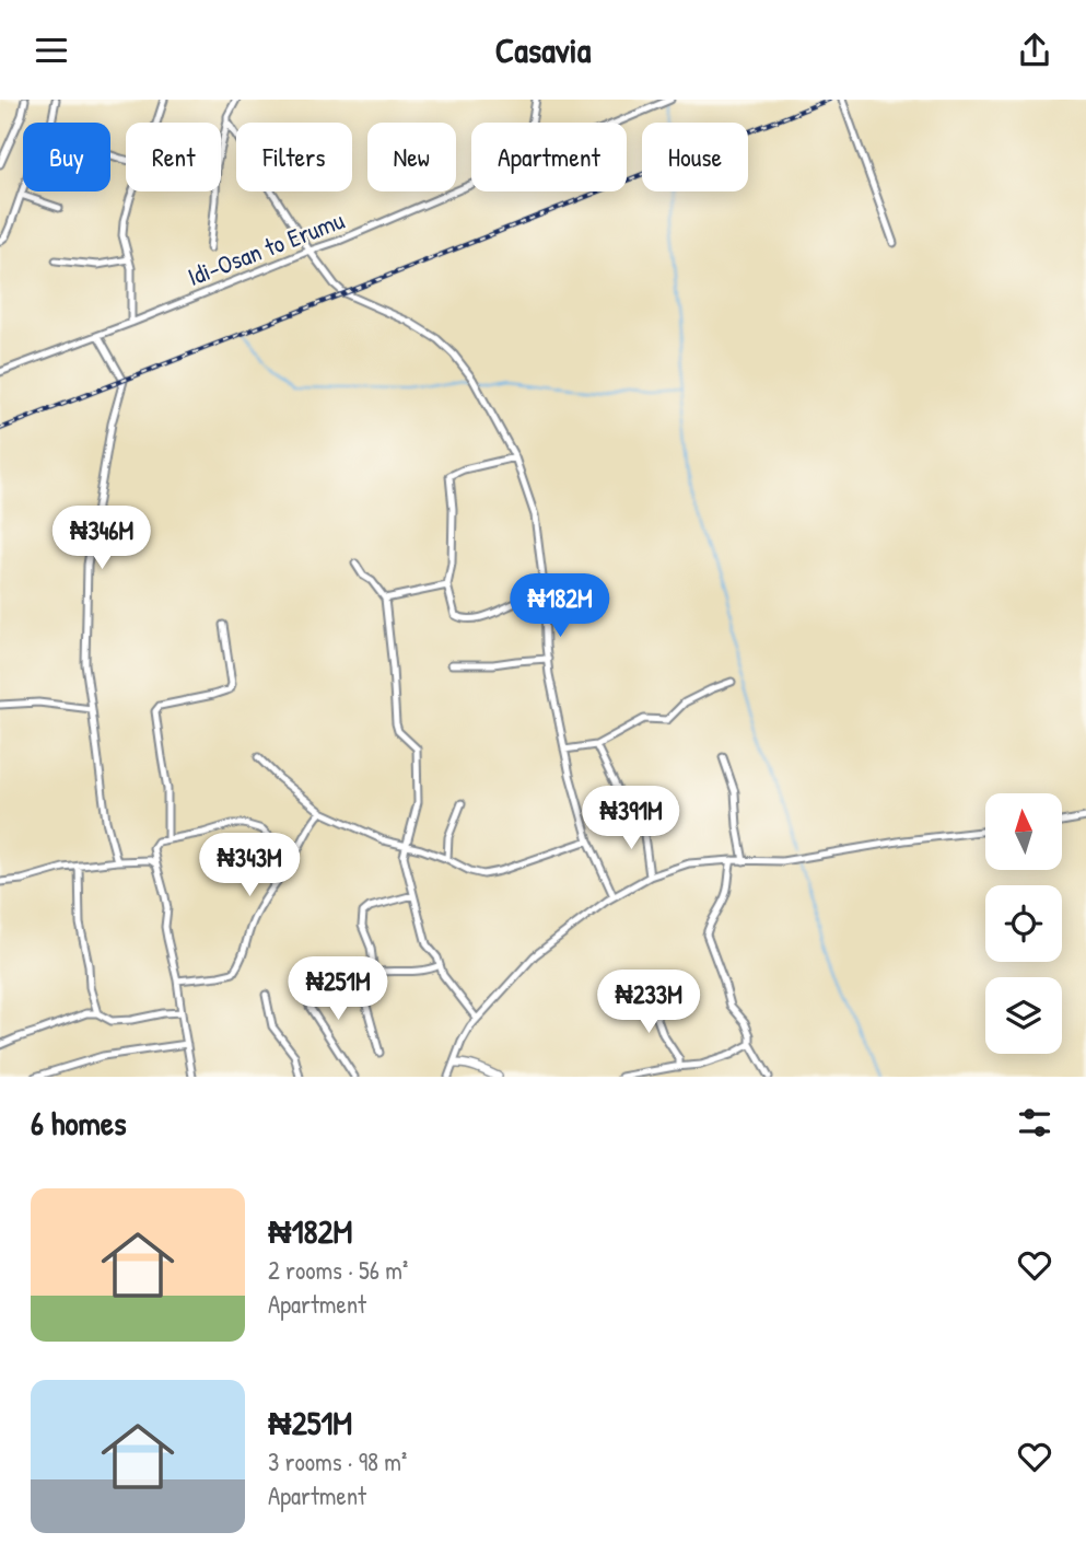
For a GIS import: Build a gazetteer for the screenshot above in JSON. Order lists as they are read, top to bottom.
{
  "streets": {
    "street": ["Idi-Osan to Erumu"]
  },
  "north": "top",
  "page": {
    "header": "Casavia",
    "chip": [
      "Buy",
      "Rent",
      "Filters",
      "New",
      "Apartment",
      "House"
    ],
    "price": [
      "₦346M",
      "₦182M",
      "₦391M",
      "₦343M",
      "₦251M",
      "₦233M"
    ],
    "heading": "6 homes",
    "list": [
      {
        "name": "₦182M",
        "note": "2 rooms · 56 m² · Apartment"
      },
      {
        "name": "₦251M",
        "note": "3 rooms · 98 m² · Apartment"
      }
    ]
  }
}
